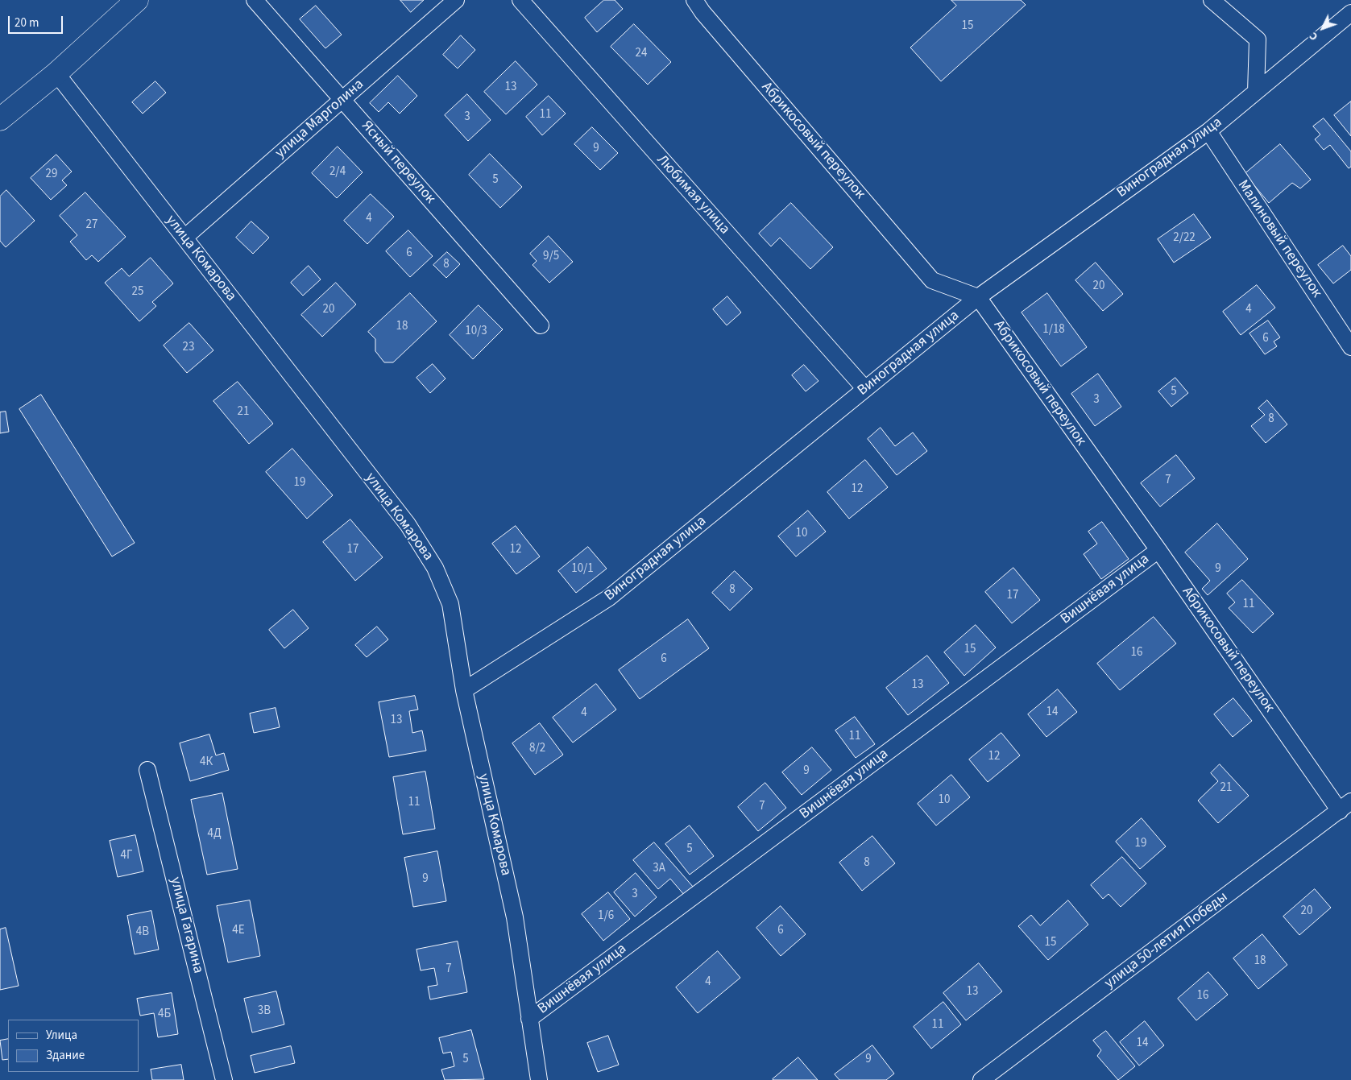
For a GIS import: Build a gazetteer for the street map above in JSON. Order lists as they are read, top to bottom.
{
  "streets": {
    "street": [
      "улица Марголина",
      "Абрикосовый переулок",
      "Виноградная улица",
      "Ясный переулок",
      "Любимая улица",
      "Малиновый переулок",
      "улица Комарова",
      "Вишнёвая улица",
      "улица Гагарина",
      "улица 50-летия Победы"
    ]
  },
  "crossings": [
    ["улица Марголина", "Ясный переулок"],
    ["улица Марголина", "улица Комарова"],
    ["Абрикосовый переулок", "Виноградная улица"],
    ["Абрикосовый переулок", "Вишнёвая улица"],
    ["Абрикосовый переулок", "улица 50-летия Победы"],
    ["Виноградная улица", "Любимая улица"],
    ["Виноградная улица", "Малиновый переулок"],
    ["Виноградная улица", "улица Комарова"],
    ["улица Комарова", "Вишнёвая улица"]
  ],
  "house_numbers": [
    "15",
    "24",
    "13",
    "11",
    "3",
    "9",
    "2/4",
    "29",
    "5",
    "4",
    "27",
    "2/22",
    "6",
    "9/5",
    "8",
    "20",
    "25",
    "20",
    "4",
    "18",
    "1/18",
    "10/3",
    "6",
    "23",
    "5",
    "3",
    "21",
    "8",
    "7",
    "19",
    "12",
    "10",
    "17",
    "12",
    "10/1",
    "9",
    "8",
    "17",
    "11",
    "15",
    "16",
    "6",
    "13",
    "14",
    "4",
    "13",
    "11",
    "8/2",
    "12",
    "4К",
    "9",
    "21",
    "10",
    "11",
    "7",
    "4Д",
    "19",
    "5",
    "4Г",
    "8",
    "3А",
    "9",
    "3",
    "20",
    "1/6",
    "4Е",
    "6",
    "4В",
    "15",
    "18",
    "7",
    "4",
    "13",
    "16",
    "3В",
    "4Б",
    "11",
    "14",
    "5",
    "9"
  ],
  "legend": ["Улица", "Здание"],
  "scale_bar": "20 m",
  "north": "bottom left"
}
